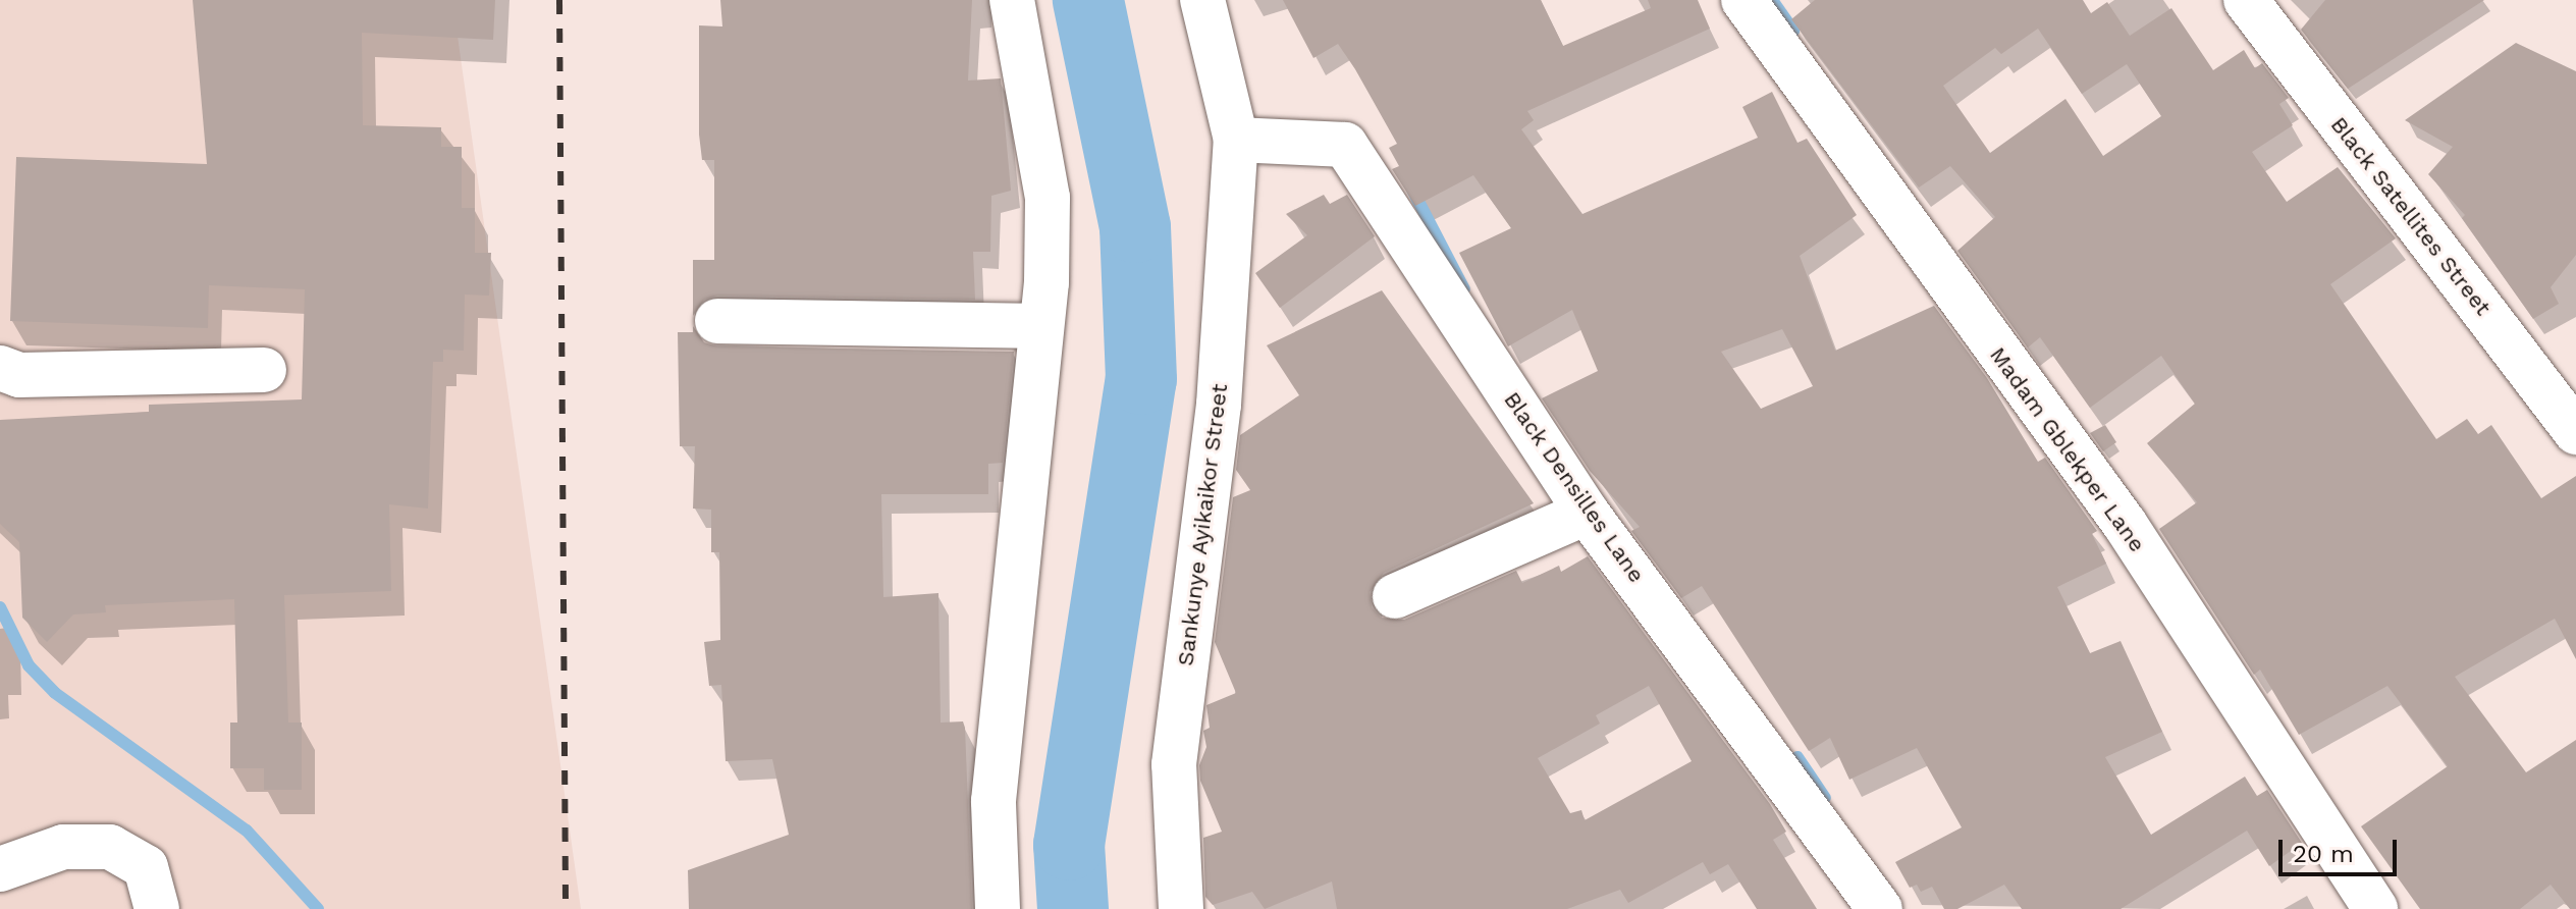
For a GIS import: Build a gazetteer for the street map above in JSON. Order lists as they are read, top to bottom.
{
  "streets": {
    "street": [
      "Black Satellites Street",
      "Madam Gblekper Lane",
      "Black Densilles Lane",
      "Sankunye Ayikaikor Street"
    ]
  },
  "crossings": [
    ["Black Densilles Lane", "Sankunye Ayikaikor Street"]
  ],
  "scale_bar": "20 m"
}
